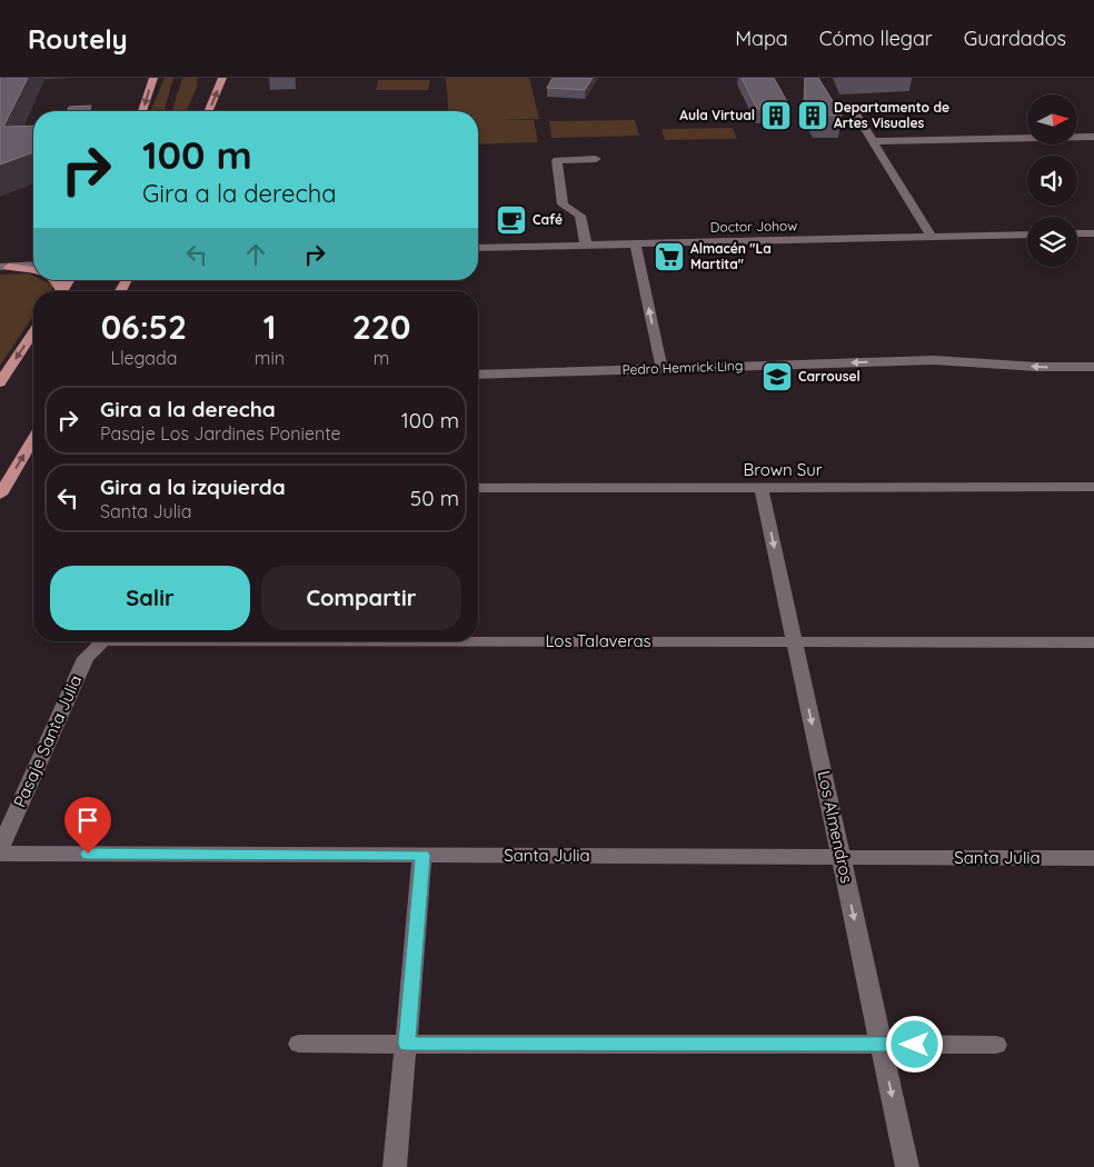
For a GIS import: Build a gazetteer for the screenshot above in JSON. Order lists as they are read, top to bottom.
{
  "streets": {
    "street": [
      "Doctor Johow",
      "Pedro Hemrick Ling",
      "Brown Sur",
      "Los Talaveras",
      "Pasaje Santa Julia",
      "Los Almendros",
      "Santa Julia"
    ]
  },
  "crossings": [
    ["Brown Sur", "Los Almendros"],
    ["Los Talaveras", "Los Almendros"],
    ["Los Almendros", "Santa Julia"]
  ],
  "one_way": ["Pedro Hemrick Ling", "Los Almendros"],
  "places": {
    "building": ["Aula Virtual", "Departamento de Artes Visuales"],
    "cafe": ["Café"],
    "supermarket": ["Almacén \"La Martita\""],
    "school or university": ["Carrousel"]
  },
  "north": "right",
  "page": {
    "header": "Routely",
    "nav": ["Mapa", "Cómo llegar", "Guardados"],
    "turn": ["100 m", "Gira a la derecha"],
    "eta": [
      "06:52",
      "Llegada",
      "1",
      "min",
      "220",
      "m"
    ],
    "list": [
      {
        "name": "Gira a la derecha",
        "note": "Pasaje Los Jardines Poniente",
        "value": "100 m"
      },
      {
        "name": "Gira a la izquierda",
        "note": "Santa Julia",
        "value": "50 m"
      }
    ],
    "buttons": ["Salir", "Compartir"]
  }
}
